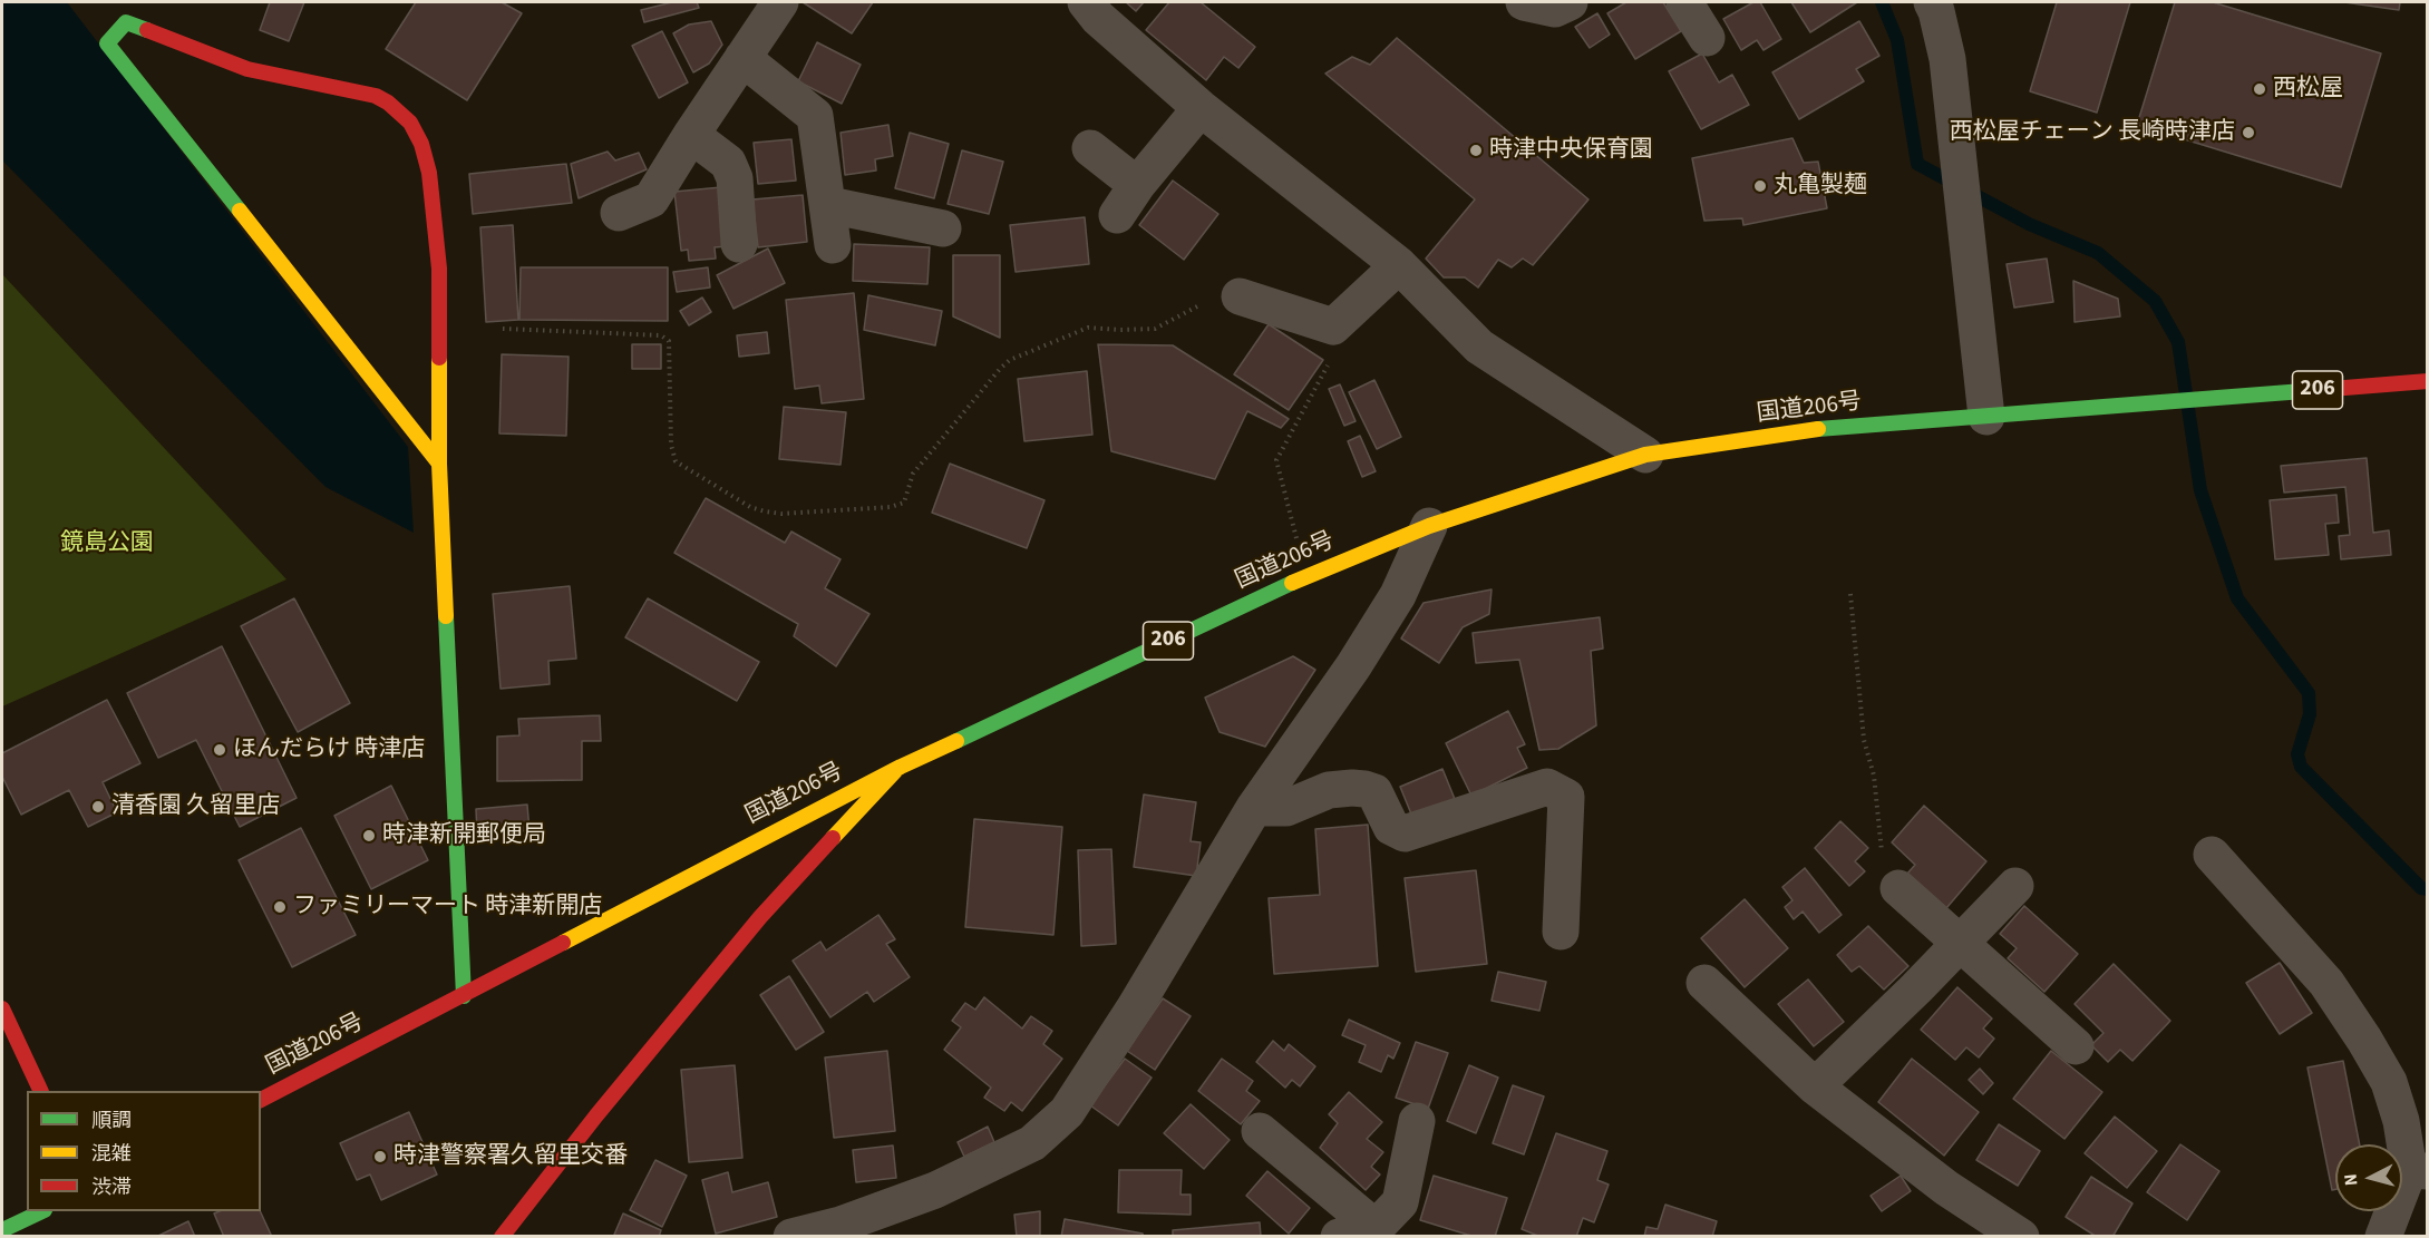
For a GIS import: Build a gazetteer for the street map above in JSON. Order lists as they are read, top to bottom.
{
  "streets": {
    "main road": ["206", "国道206号"]
  },
  "parks": ["鏡島公園"],
  "places": [
    "西松屋",
    "西松屋チェーン 長崎時津店",
    "時津中央保育園",
    "丸亀製麺",
    "ほんだらけ 時津店",
    "清香園 久留里店",
    "時津新開郵便局",
    "ファミリーマート 時津新開店",
    "時津警察署久留里交番"
  ],
  "legend": ["順調", "混雑", "渋滞"],
  "north": "left"
}
